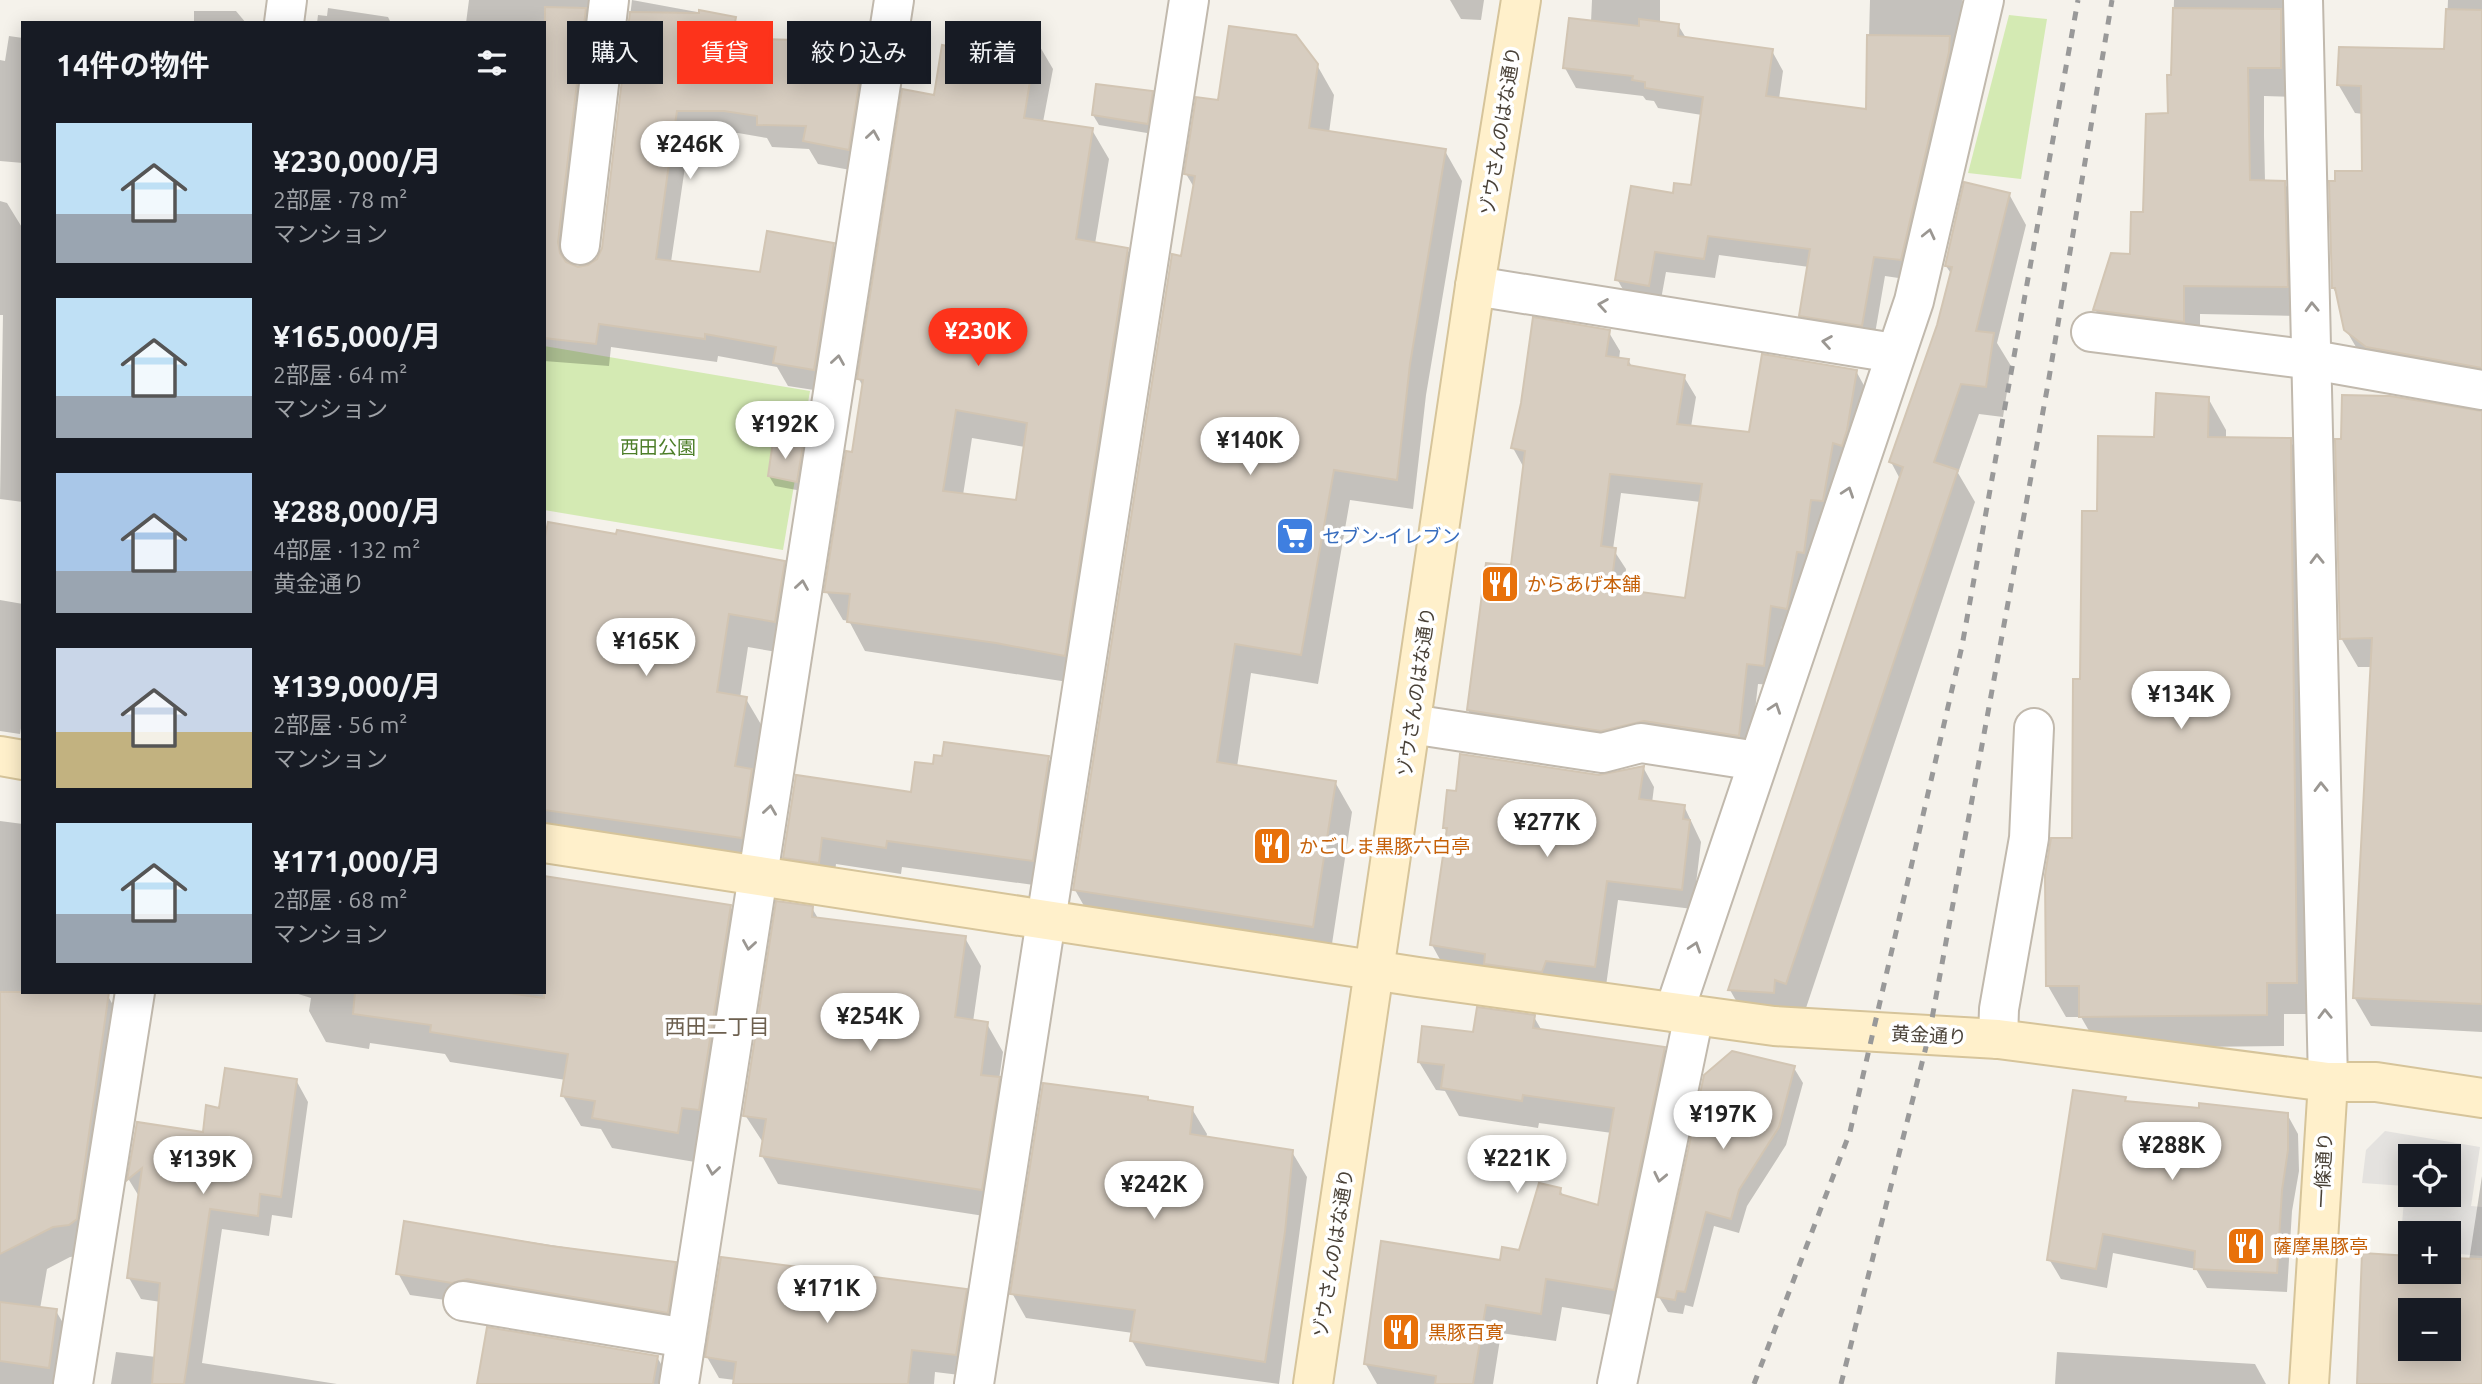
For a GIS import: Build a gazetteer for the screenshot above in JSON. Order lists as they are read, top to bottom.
{
  "streets": {
    "street": ["ゾウさんのはな通り", "黄金通り", "一條通り"]
  },
  "crossings": [
    ["ゾウさんのはな通り", "黄金通り"],
    ["黄金通り", "一條通り"]
  ],
  "districts": ["西田二丁目"],
  "parks": ["西田公園"],
  "places": {
    "supermarket": ["セブン-イレブン"],
    "restaurant": [
      "からあげ本舗",
      "かごしま黒豚六白亭",
      "薩摩黒豚亭",
      "黒豚百寛"
    ]
  },
  "page": {
    "chip": [
      "購入",
      "賃貸",
      "絞り込み",
      "新着"
    ],
    "heading": "14件の物件",
    "list": [
      {
        "name": "¥230,000/月",
        "note": "2部屋 · 78 m² · マンション"
      },
      {
        "name": "¥165,000/月",
        "note": "2部屋 · 64 m² · マンション"
      },
      {
        "name": "¥288,000/月",
        "note": "4部屋 · 132 m² · 黄金通り"
      },
      {
        "name": "¥139,000/月",
        "note": "2部屋 · 56 m² · マンション"
      },
      {
        "name": "¥171,000/月",
        "note": "2部屋 · 68 m² · マンション"
      }
    ],
    "price": [
      "¥246K",
      "¥230K",
      "¥192K",
      "¥140K",
      "¥165K",
      "¥134K",
      "¥277K",
      "¥254K",
      "¥197K",
      "¥288K",
      "¥221K",
      "¥139K",
      "¥242K",
      "¥171K"
    ],
    "map_buttons": ["+", "−"]
  }
}
